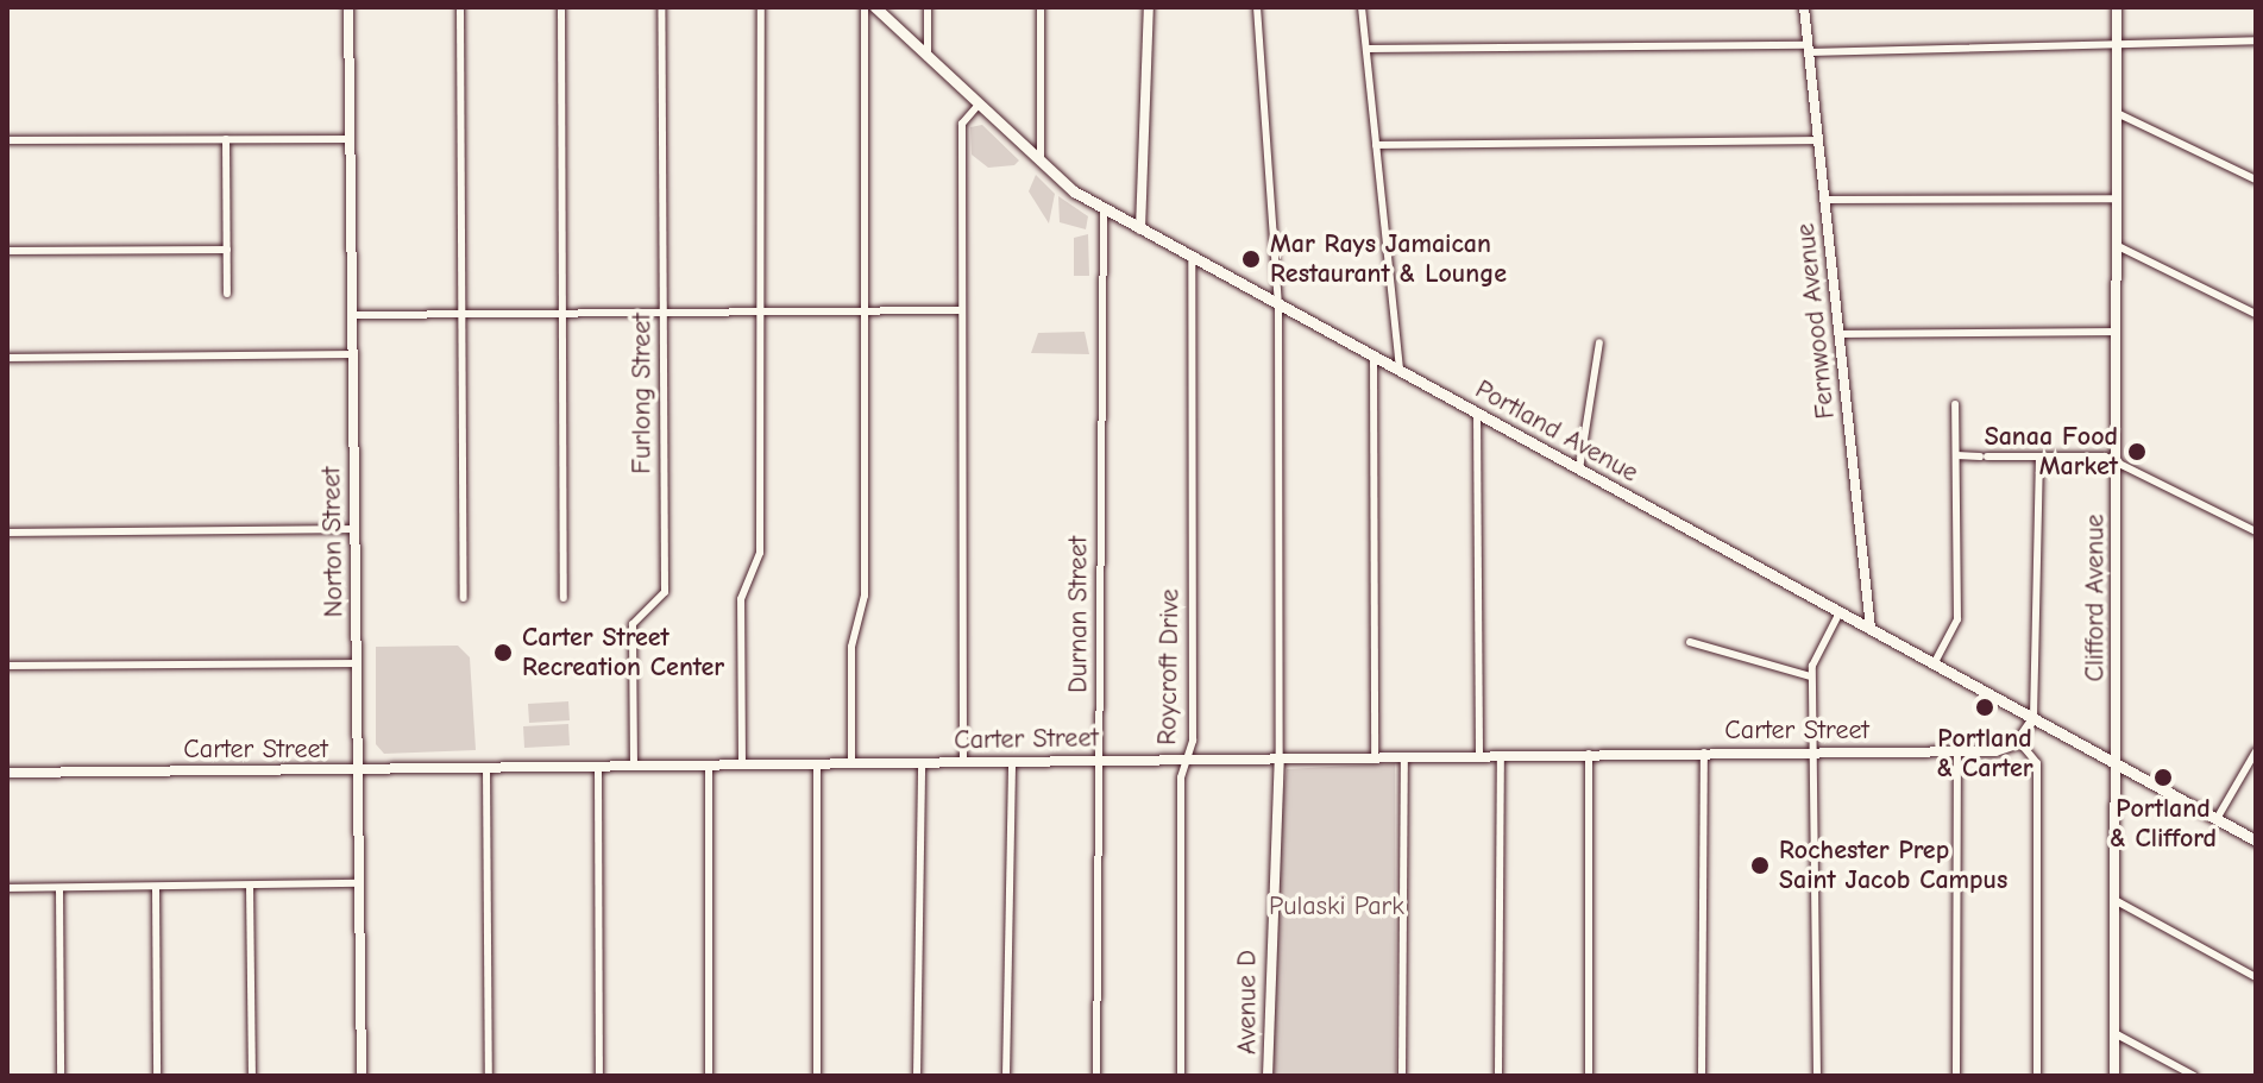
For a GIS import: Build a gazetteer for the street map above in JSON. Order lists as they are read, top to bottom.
{
  "streets": {
    "main road": [
      "Fernwood Avenue",
      "Portland Avenue",
      "Norton Street",
      "Clifford Avenue",
      "Carter Street",
      "Avenue D"
    ],
    "street": ["Furlong Street", "Durnan Street", "Roycroft Drive"]
  },
  "crossings": [
    ["Fernwood Avenue", "Portland Avenue"],
    ["Furlong Street", "Carter Street"],
    ["Portland Avenue", "Clifford Avenue"],
    ["Portland Avenue", "Durnan Street"],
    ["Portland Avenue", "Roycroft Drive"],
    ["Norton Street", "Carter Street"],
    ["Durnan Street", "Carter Street"],
    ["Roycroft Drive", "Carter Street"],
    ["Carter Street", "Avenue D"]
  ],
  "parks": ["Pulaski Park"],
  "places": [
    "Mar Rays Jamaican Restaurant & Lounge",
    "Sanaa Food Market",
    "Carter Street Recreation Center",
    "Portland & Carter",
    "Portland & Clifford",
    "Rochester Prep Saint Jacob Campus"
  ]
}
